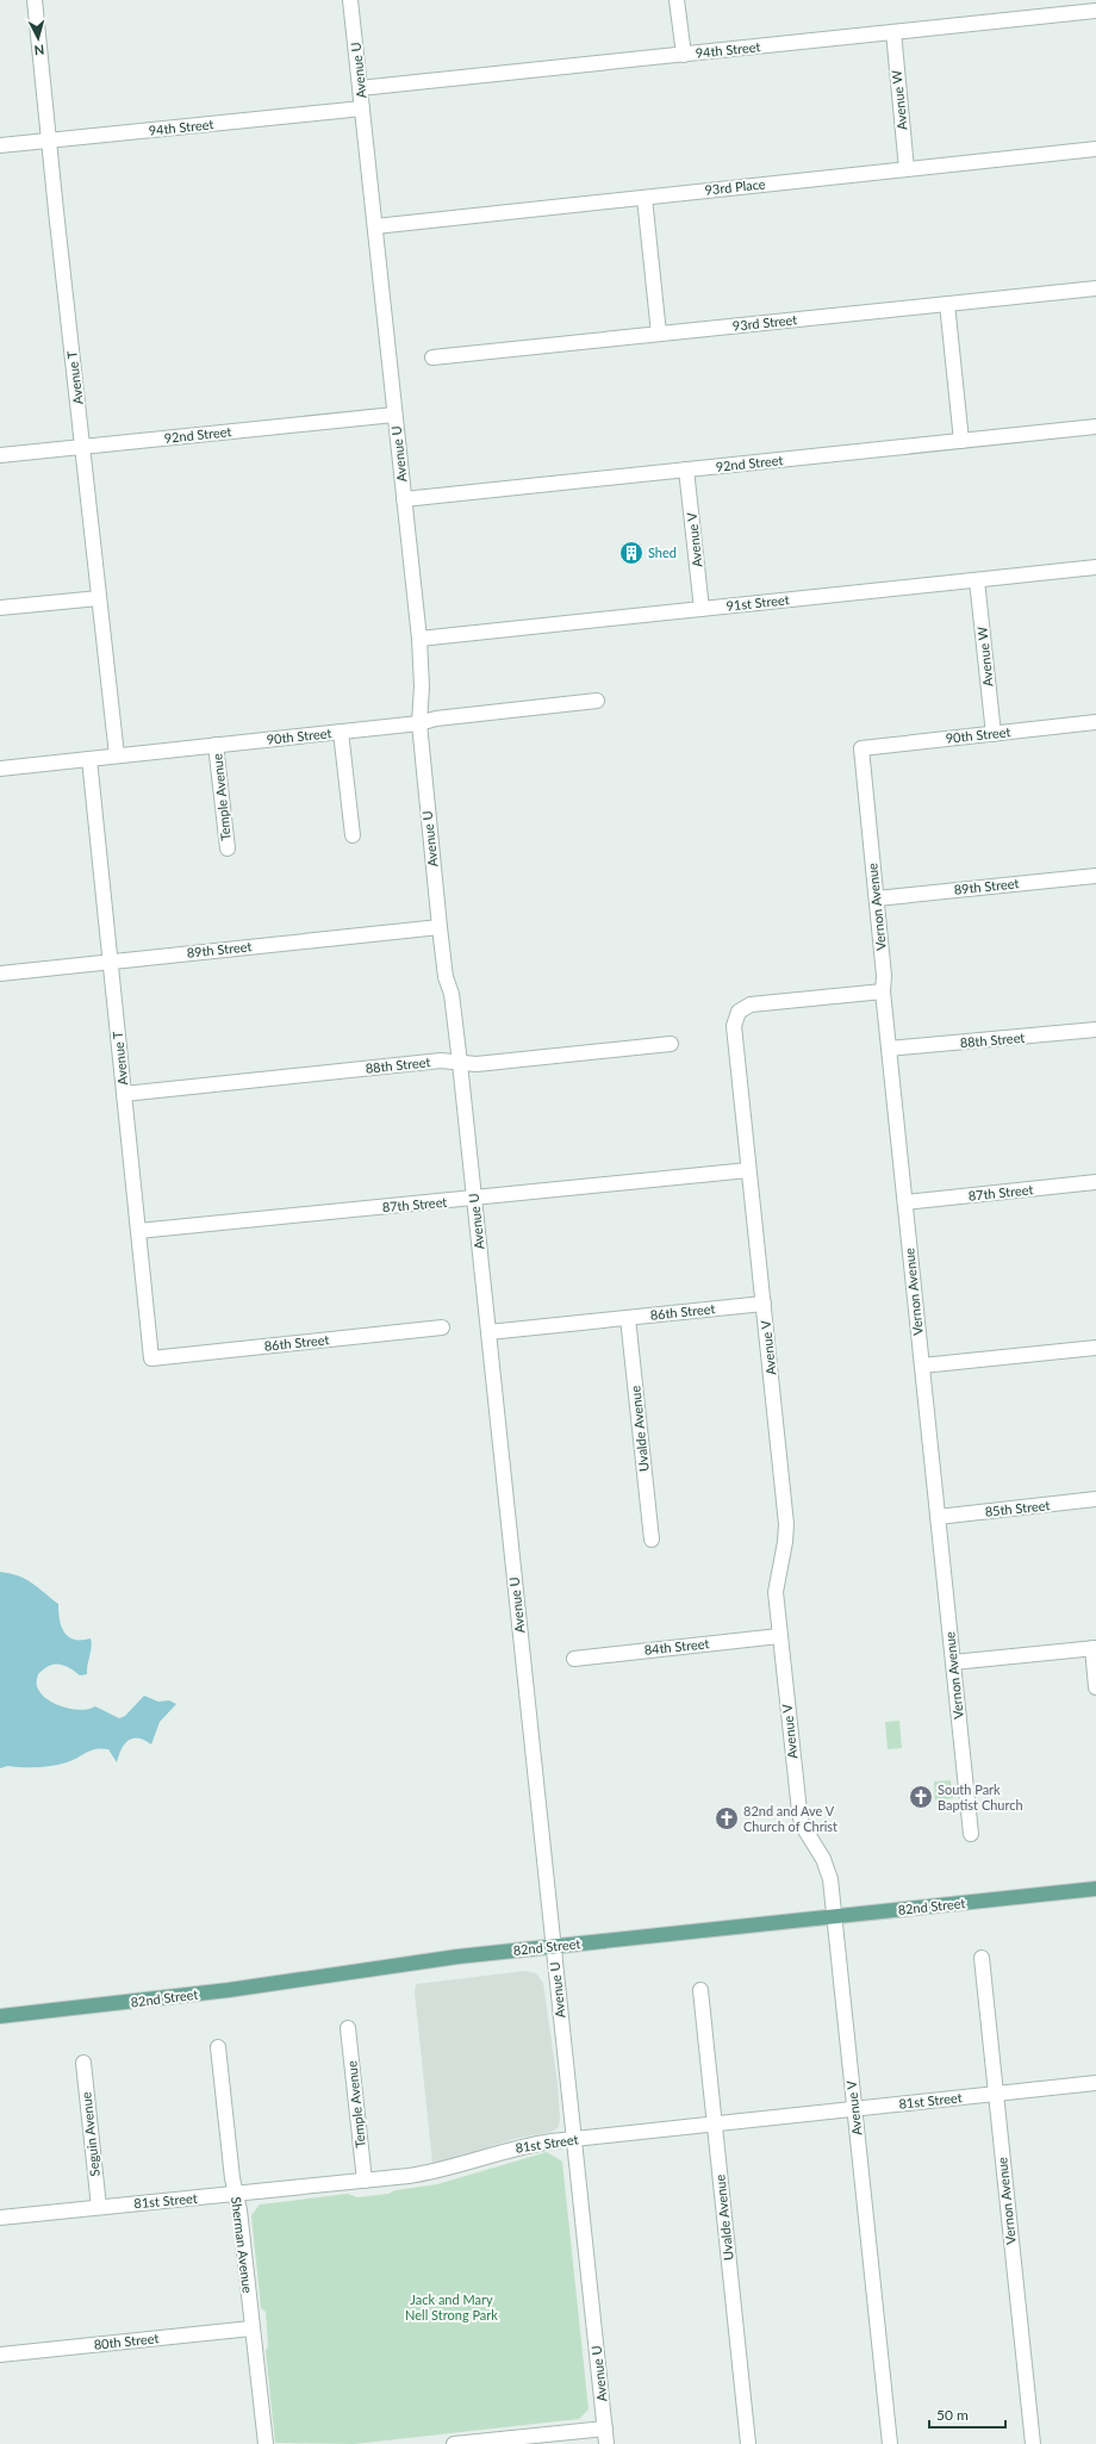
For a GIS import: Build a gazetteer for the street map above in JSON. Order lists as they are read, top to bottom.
{
  "streets": {
    "main road": ["82nd Street"],
    "street": [
      "94th Street",
      "Avenue U",
      "Avenue W",
      "93rd Place",
      "93rd Street",
      "Avenue T",
      "92nd Street",
      "Avenue V",
      "91st Street",
      "90th Street",
      "Temple Avenue",
      "89th Street",
      "Vernon Avenue",
      "88th Street",
      "87th Street",
      "86th Street",
      "Uvalde Avenue",
      "85th Street",
      "84th Street",
      "81st Street",
      "Seguin Avenue",
      "Sherman Avenue",
      "80th Street"
    ]
  },
  "crossings": [
    ["94th Street", "Avenue U"],
    ["94th Street", "Avenue W"],
    ["94th Street", "Avenue T"],
    ["Avenue U", "93rd Place"],
    ["Avenue U", "92nd Street"],
    ["Avenue U", "91st Street"],
    ["Avenue U", "90th Street"],
    ["Avenue U", "89th Street"],
    ["Avenue U", "88th Street"],
    ["Avenue U", "87th Street"],
    ["Avenue U", "86th Street"],
    ["Avenue U", "82nd Street"],
    ["Avenue U", "81st Street"],
    ["Avenue W", "93rd Place"],
    ["Avenue W", "91st Street"],
    ["Avenue W", "90th Street"],
    ["Avenue T", "92nd Street"],
    ["Avenue T", "90th Street"],
    ["Avenue T", "89th Street"],
    ["Avenue T", "88th Street"],
    ["Avenue T", "87th Street"],
    ["Avenue T", "86th Street"],
    ["92nd Street", "Avenue V"],
    ["Avenue V", "91st Street"],
    ["Avenue V", "Vernon Avenue"],
    ["Avenue V", "87th Street"],
    ["Avenue V", "86th Street"],
    ["Avenue V", "84th Street"],
    ["Avenue V", "82nd Street"],
    ["Avenue V", "81st Street"],
    ["90th Street", "Temple Avenue"],
    ["90th Street", "Vernon Avenue"],
    ["Temple Avenue", "81st Street"],
    ["89th Street", "Vernon Avenue"],
    ["Vernon Avenue", "88th Street"],
    ["Vernon Avenue", "87th Street"],
    ["Vernon Avenue", "85th Street"],
    ["Vernon Avenue", "81st Street"],
    ["86th Street", "Uvalde Avenue"],
    ["Uvalde Avenue", "81st Street"],
    ["81st Street", "Seguin Avenue"],
    ["81st Street", "Sherman Avenue"],
    ["Sherman Avenue", "80th Street"]
  ],
  "parks": ["Jack and Mary Nell Strong Park"],
  "places": {
    "building": ["Shed"],
    "church": ["South Park Baptist Church", "82nd and Ave V Church of Christ"]
  },
  "scale_bar": "50 m",
  "north": "bottom"
}
